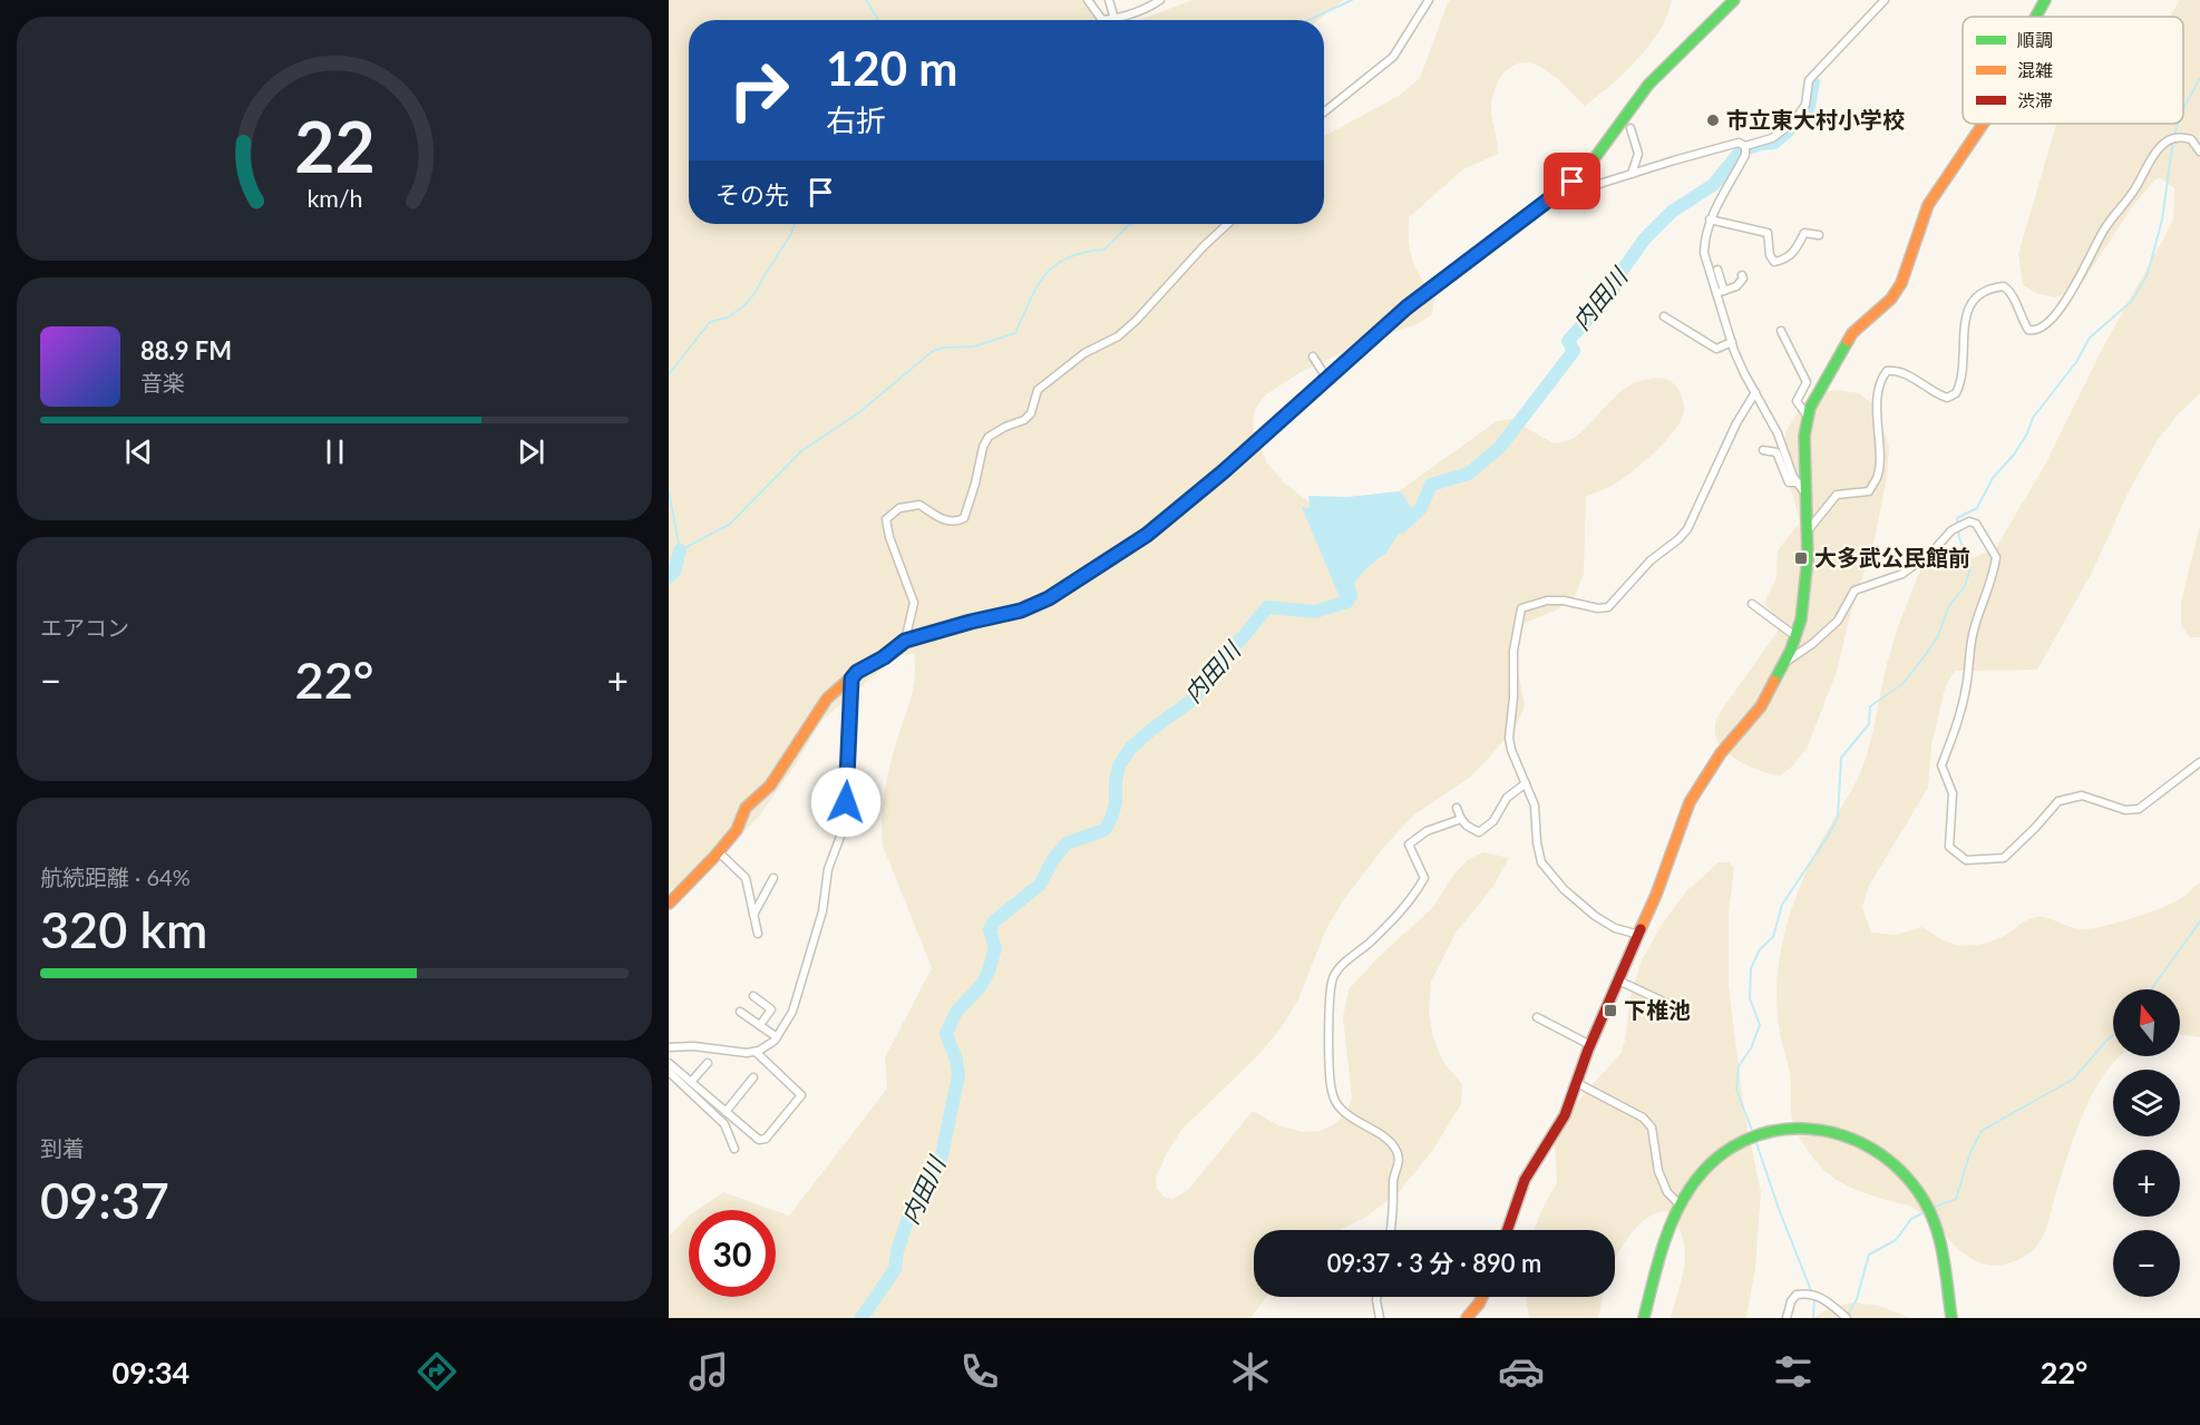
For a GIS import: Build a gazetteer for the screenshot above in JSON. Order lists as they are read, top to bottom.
{
  "water": ["内田川"],
  "places": {
    "other": ["市立東大村小学校"],
    "transit": ["大多武公民館前", "下椎池"]
  },
  "legend": ["順調", "混雑", "渋滞"],
  "north": "top",
  "page": {
    "turn": ["120 m", "右折"],
    "then": "その先",
    "song": ["88.9 FM", "音楽"],
    "tile": [
      "エアコン",
      ["航続距離 · 64%", "320 km"],
      ["到着", "09:37"]
    ],
    "heat": ["−", "22°", "+"],
    "map_buttons": ["+", "−"],
    "limit": "30",
    "trip": "09:37 · 3 分 · 890 m",
    "tabs": ["09:34", "22°"],
    "gauge": ["22", "km/h"]
  }
}
